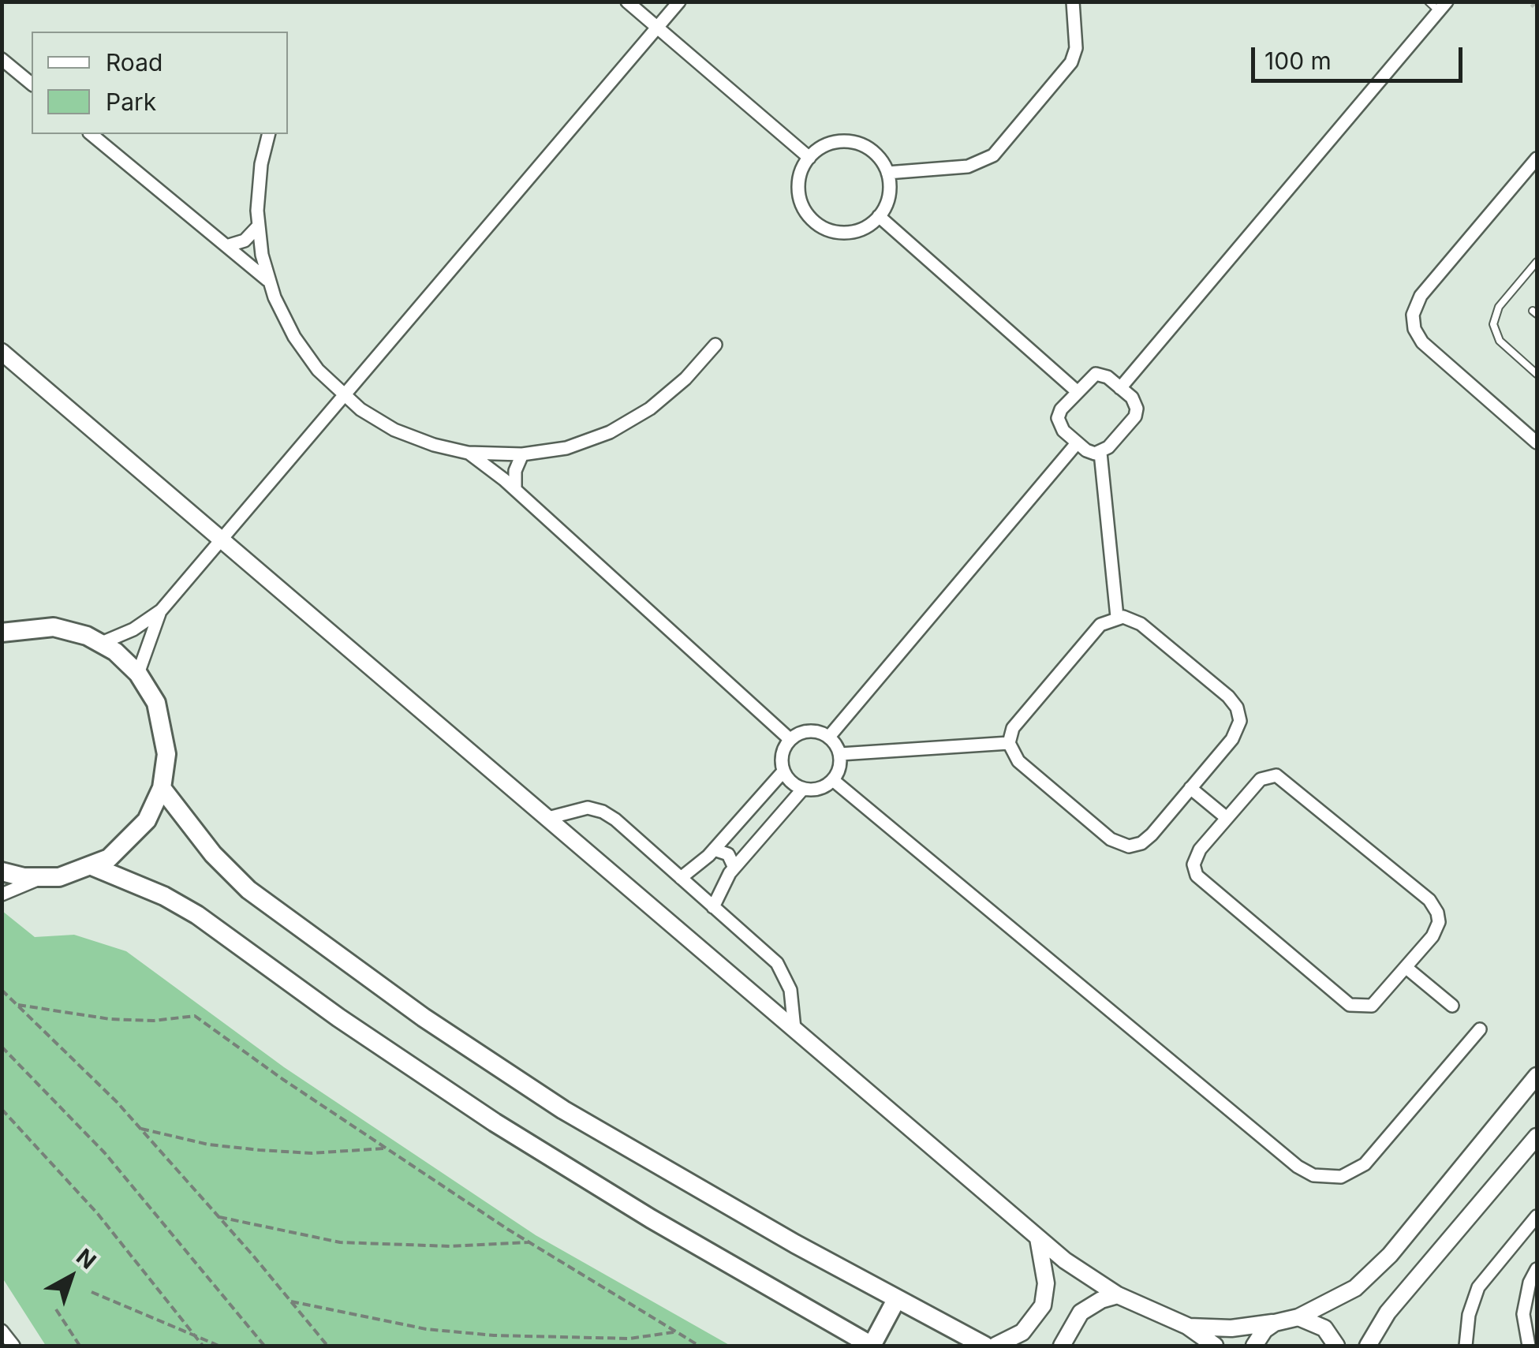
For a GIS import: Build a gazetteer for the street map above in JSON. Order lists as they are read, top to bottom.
{
  "legend": ["Road", "Park"],
  "scale_bar": "100 m",
  "north": "top right"
}
